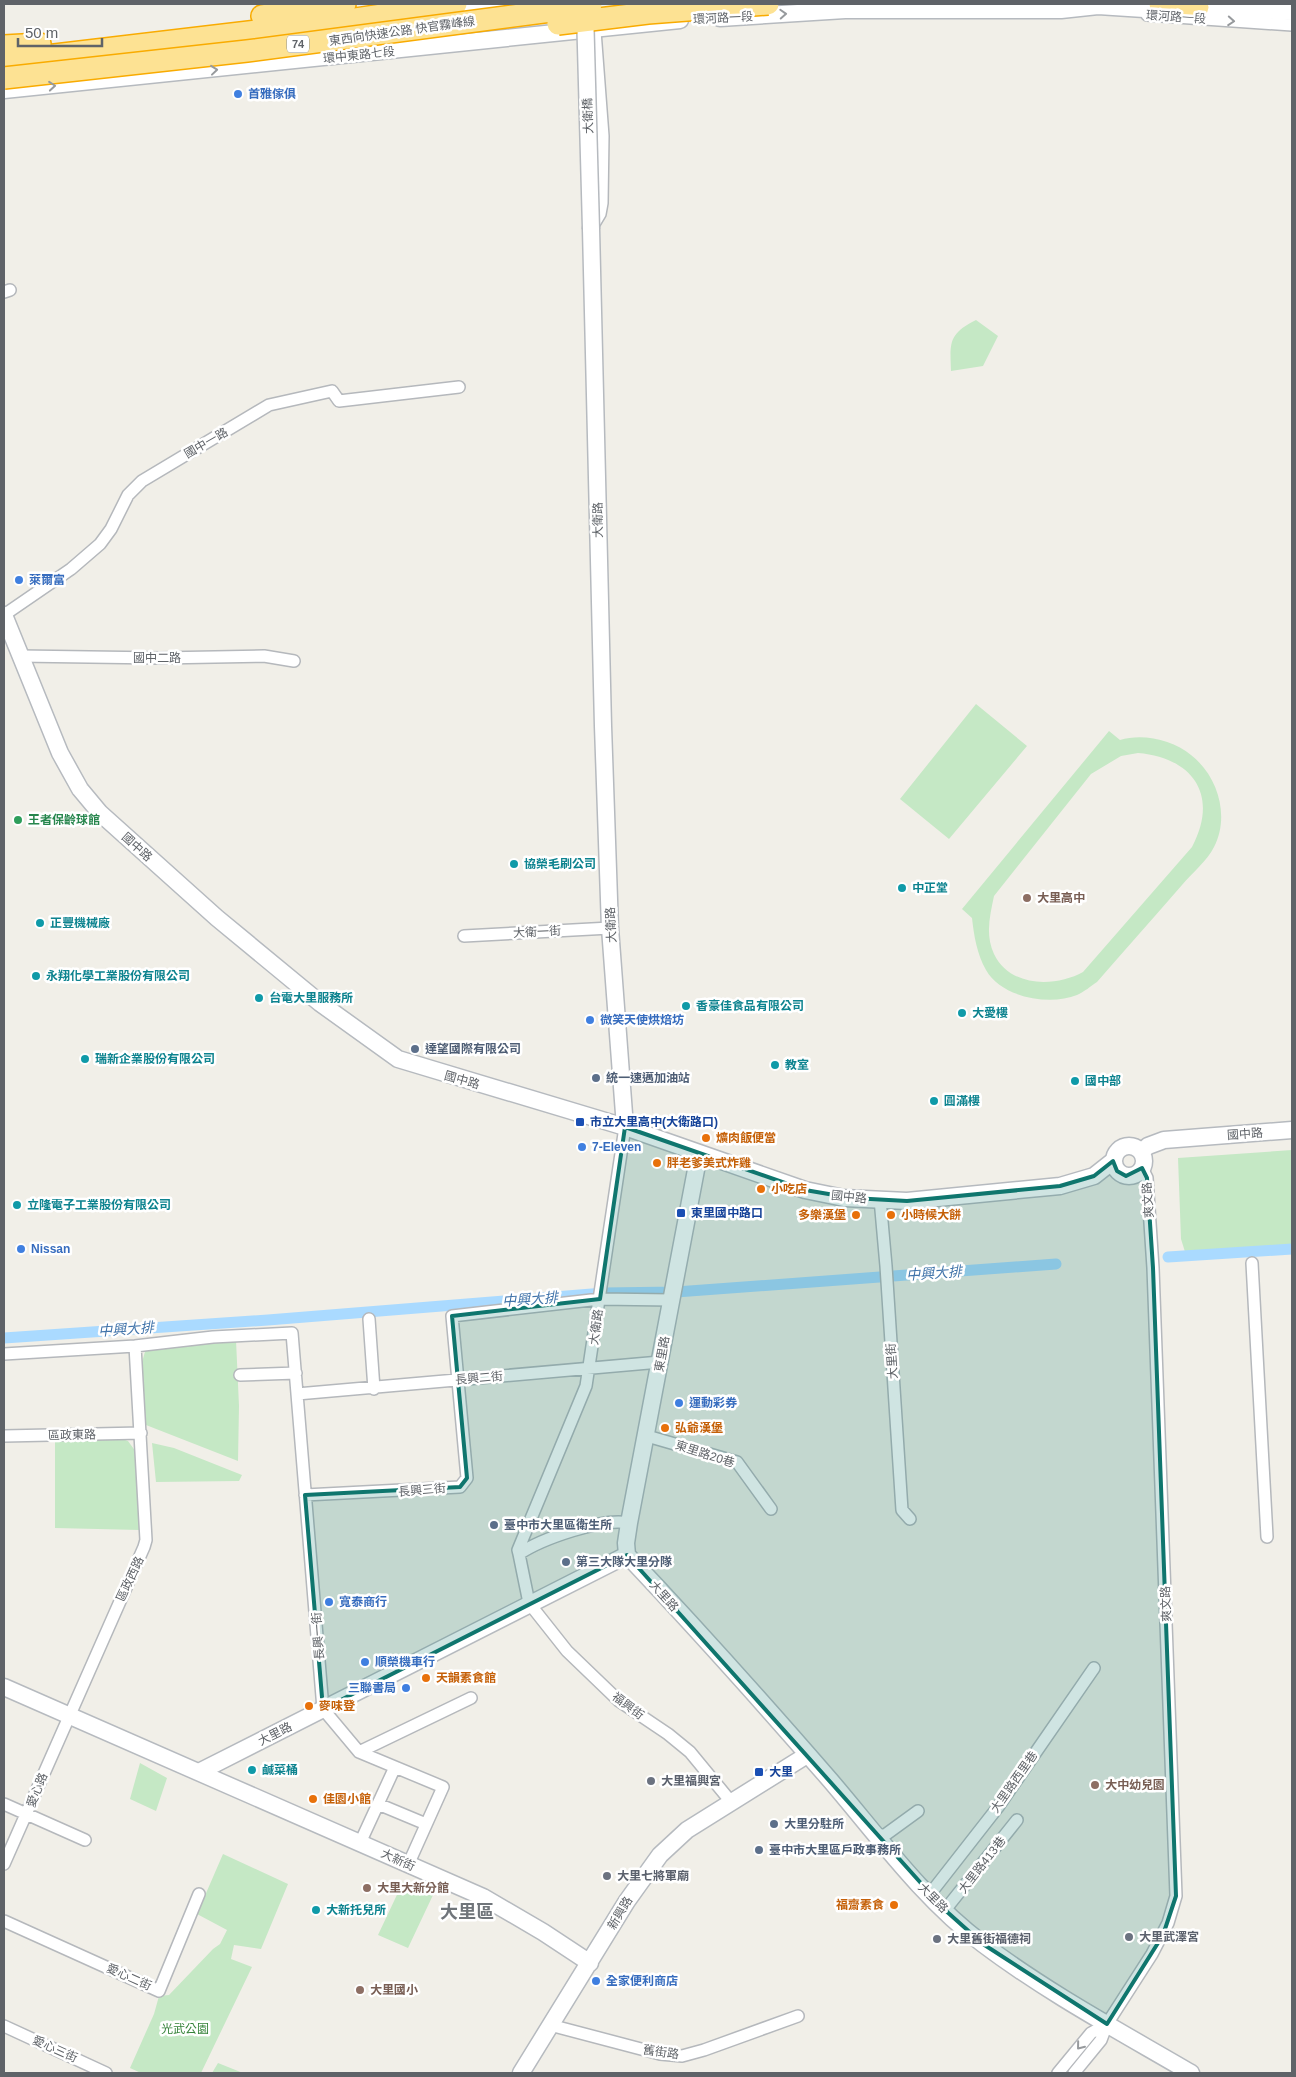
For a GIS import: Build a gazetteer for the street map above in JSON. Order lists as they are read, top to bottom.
{
  "streets": {
    "highway": ["東西向快速公路 快官霧峰線", "74"],
    "street": [
      "環河路一段",
      "環中東路七段",
      "大衛橋",
      "國中一路",
      "大衛路",
      "國中二路",
      "國中路",
      "大衛一街",
      "爽文路",
      "東里路",
      "大里街",
      "長興二街",
      "區政東路",
      "東里路20巷",
      "長興三街",
      "區政西路",
      "大里路",
      "長興一街",
      "福興街",
      "大里路西里巷",
      "愛心路",
      "大新街",
      "大里路413巷",
      "新興路",
      "愛心二街",
      "愛心三街",
      "舊街路"
    ]
  },
  "crossings": [
    ["環河路一段", "環中東路七段"],
    ["大衛橋", "大衛路"],
    ["國中一路", "國中路"],
    ["大衛路", "國中路"],
    ["大衛路", "大衛一街"],
    ["大衛路", "長興二街"],
    ["大衛路", "大里路"],
    ["大衛路", "福興街"],
    ["國中二路", "國中路"],
    ["國中路", "爽文路"],
    ["國中路", "東里路"],
    ["國中路", "大里街"],
    ["爽文路", "大里路"],
    ["東里路", "長興二街"],
    ["東里路", "東里路20巷"],
    ["東里路", "大里路"],
    ["長興二街", "長興三街"],
    ["長興二街", "長興一街"],
    ["區政東路", "區政西路"],
    ["長興三街", "長興一街"],
    ["區政西路", "長興一街"],
    ["區政西路", "愛心路"],
    ["大里路", "長興一街"],
    ["大里路", "福興街"],
    ["大里路", "大里路西里巷"],
    ["大里路", "大新街"],
    ["大里路", "大里路413巷"],
    ["大里路", "新興路"],
    ["福興街", "新興路"],
    ["大新街", "新興路"],
    ["新興路", "舊街路"]
  ],
  "districts": ["大里區"],
  "water": ["中興大排"],
  "parks": ["光武公園"],
  "places": {
    "other": [
      "首雅傢俱",
      "萊爾富",
      "王者保齡球館",
      "協榮毛刷公司",
      "中正堂",
      "大里高中",
      "正豐機械廠",
      "永翔化學工業股份有限公司",
      "台電大里服務所",
      "香豪佳食品有限公司",
      "大愛樓",
      "微笑天使烘焙坊",
      "達望國際有限公司",
      "瑞新企業股份有限公司",
      "教室",
      "統一速邁加油站",
      "國中部",
      "圓滿樓",
      "爌肉飯便當",
      "7-Eleven",
      "胖老爹美式炸雞",
      "小吃店",
      "立隆電子工業股份有限公司",
      "多樂漢堡",
      "小時候大餅",
      "Nissan",
      "運動彩券",
      "弘爺漢堡",
      "臺中市大里區衛生所",
      "第三大隊大里分隊",
      "寬泰商行",
      "順榮機車行",
      "天韻素食館",
      "三聯書局",
      "麥味登",
      "鹹菜桶",
      "大里福興宮",
      "大中幼兒園",
      "佳園小館",
      "大里分駐所",
      "臺中市大里區戶政事務所",
      "大里七將軍廟",
      "大里大新分館",
      "福齋素食",
      "大新托兒所",
      "大里武澤宮",
      "大里舊街福德祠",
      "全家便利商店",
      "大里國小"
    ],
    "transit": ["市立大里高中(大衛路口)", "東里國中路口", "大里"]
  },
  "scale_bar": "50 m"
}
